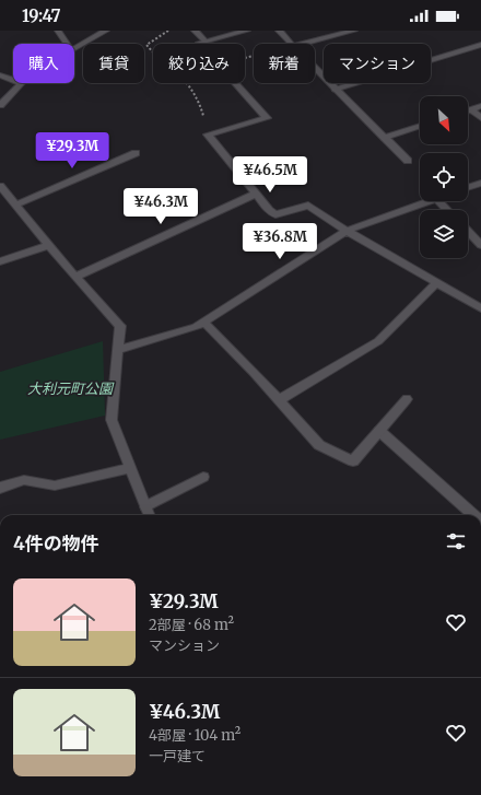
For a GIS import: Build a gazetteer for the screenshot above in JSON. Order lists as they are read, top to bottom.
{
  "parks": ["大利元町公園"],
  "north": "bottom right",
  "page": {
    "status": "19:47",
    "chip": [
      "購入",
      "賃貸",
      "絞り込み",
      "新着",
      "マンション"
    ],
    "price": [
      "¥29.3M",
      "¥46.5M",
      "¥46.3M",
      "¥36.8M"
    ],
    "heading": "4件の物件",
    "list": [
      {
        "name": "¥29.3M",
        "note": "2部屋 · 68 m² · マンション"
      },
      {
        "name": "¥46.3M",
        "note": "4部屋 · 104 m² · 一戸建て"
      }
    ]
  }
}
